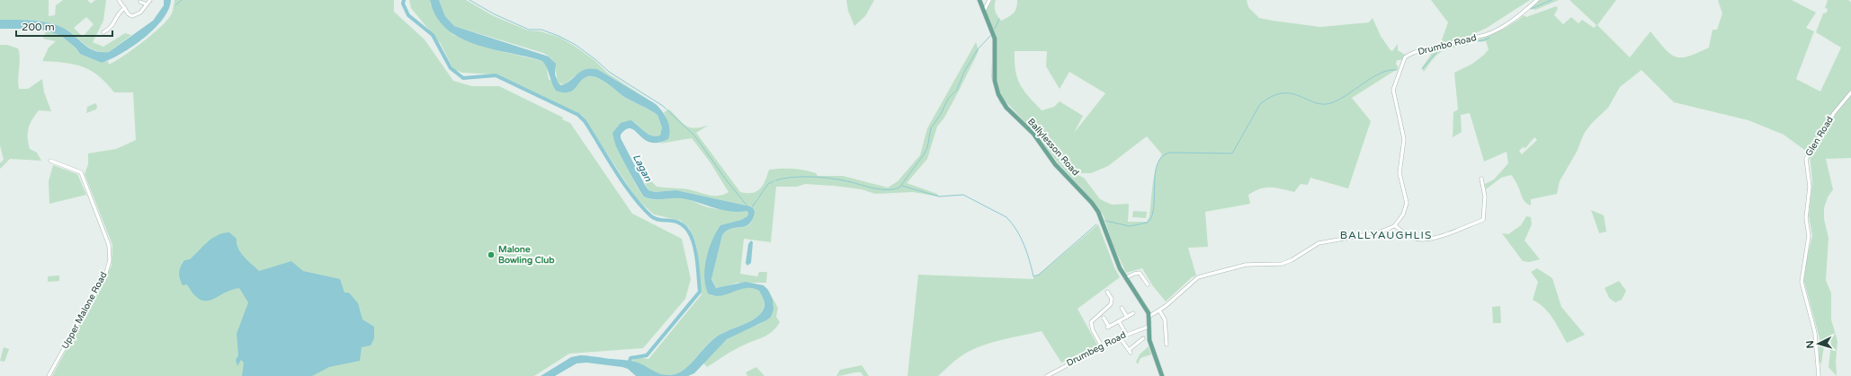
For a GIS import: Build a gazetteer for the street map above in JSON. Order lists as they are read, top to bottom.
{
  "streets": {
    "main road": ["Ballylesson Road"],
    "street": [
      "Drumbo Road",
      "Glen Road",
      "Upper Malone Road",
      "Drumbeg Road"
    ]
  },
  "districts": ["BALLYAUGHLIS"],
  "water": ["Lagan"],
  "places": ["Malone Bowling Club"],
  "scale_bar": "200 m",
  "north": "left"
}
